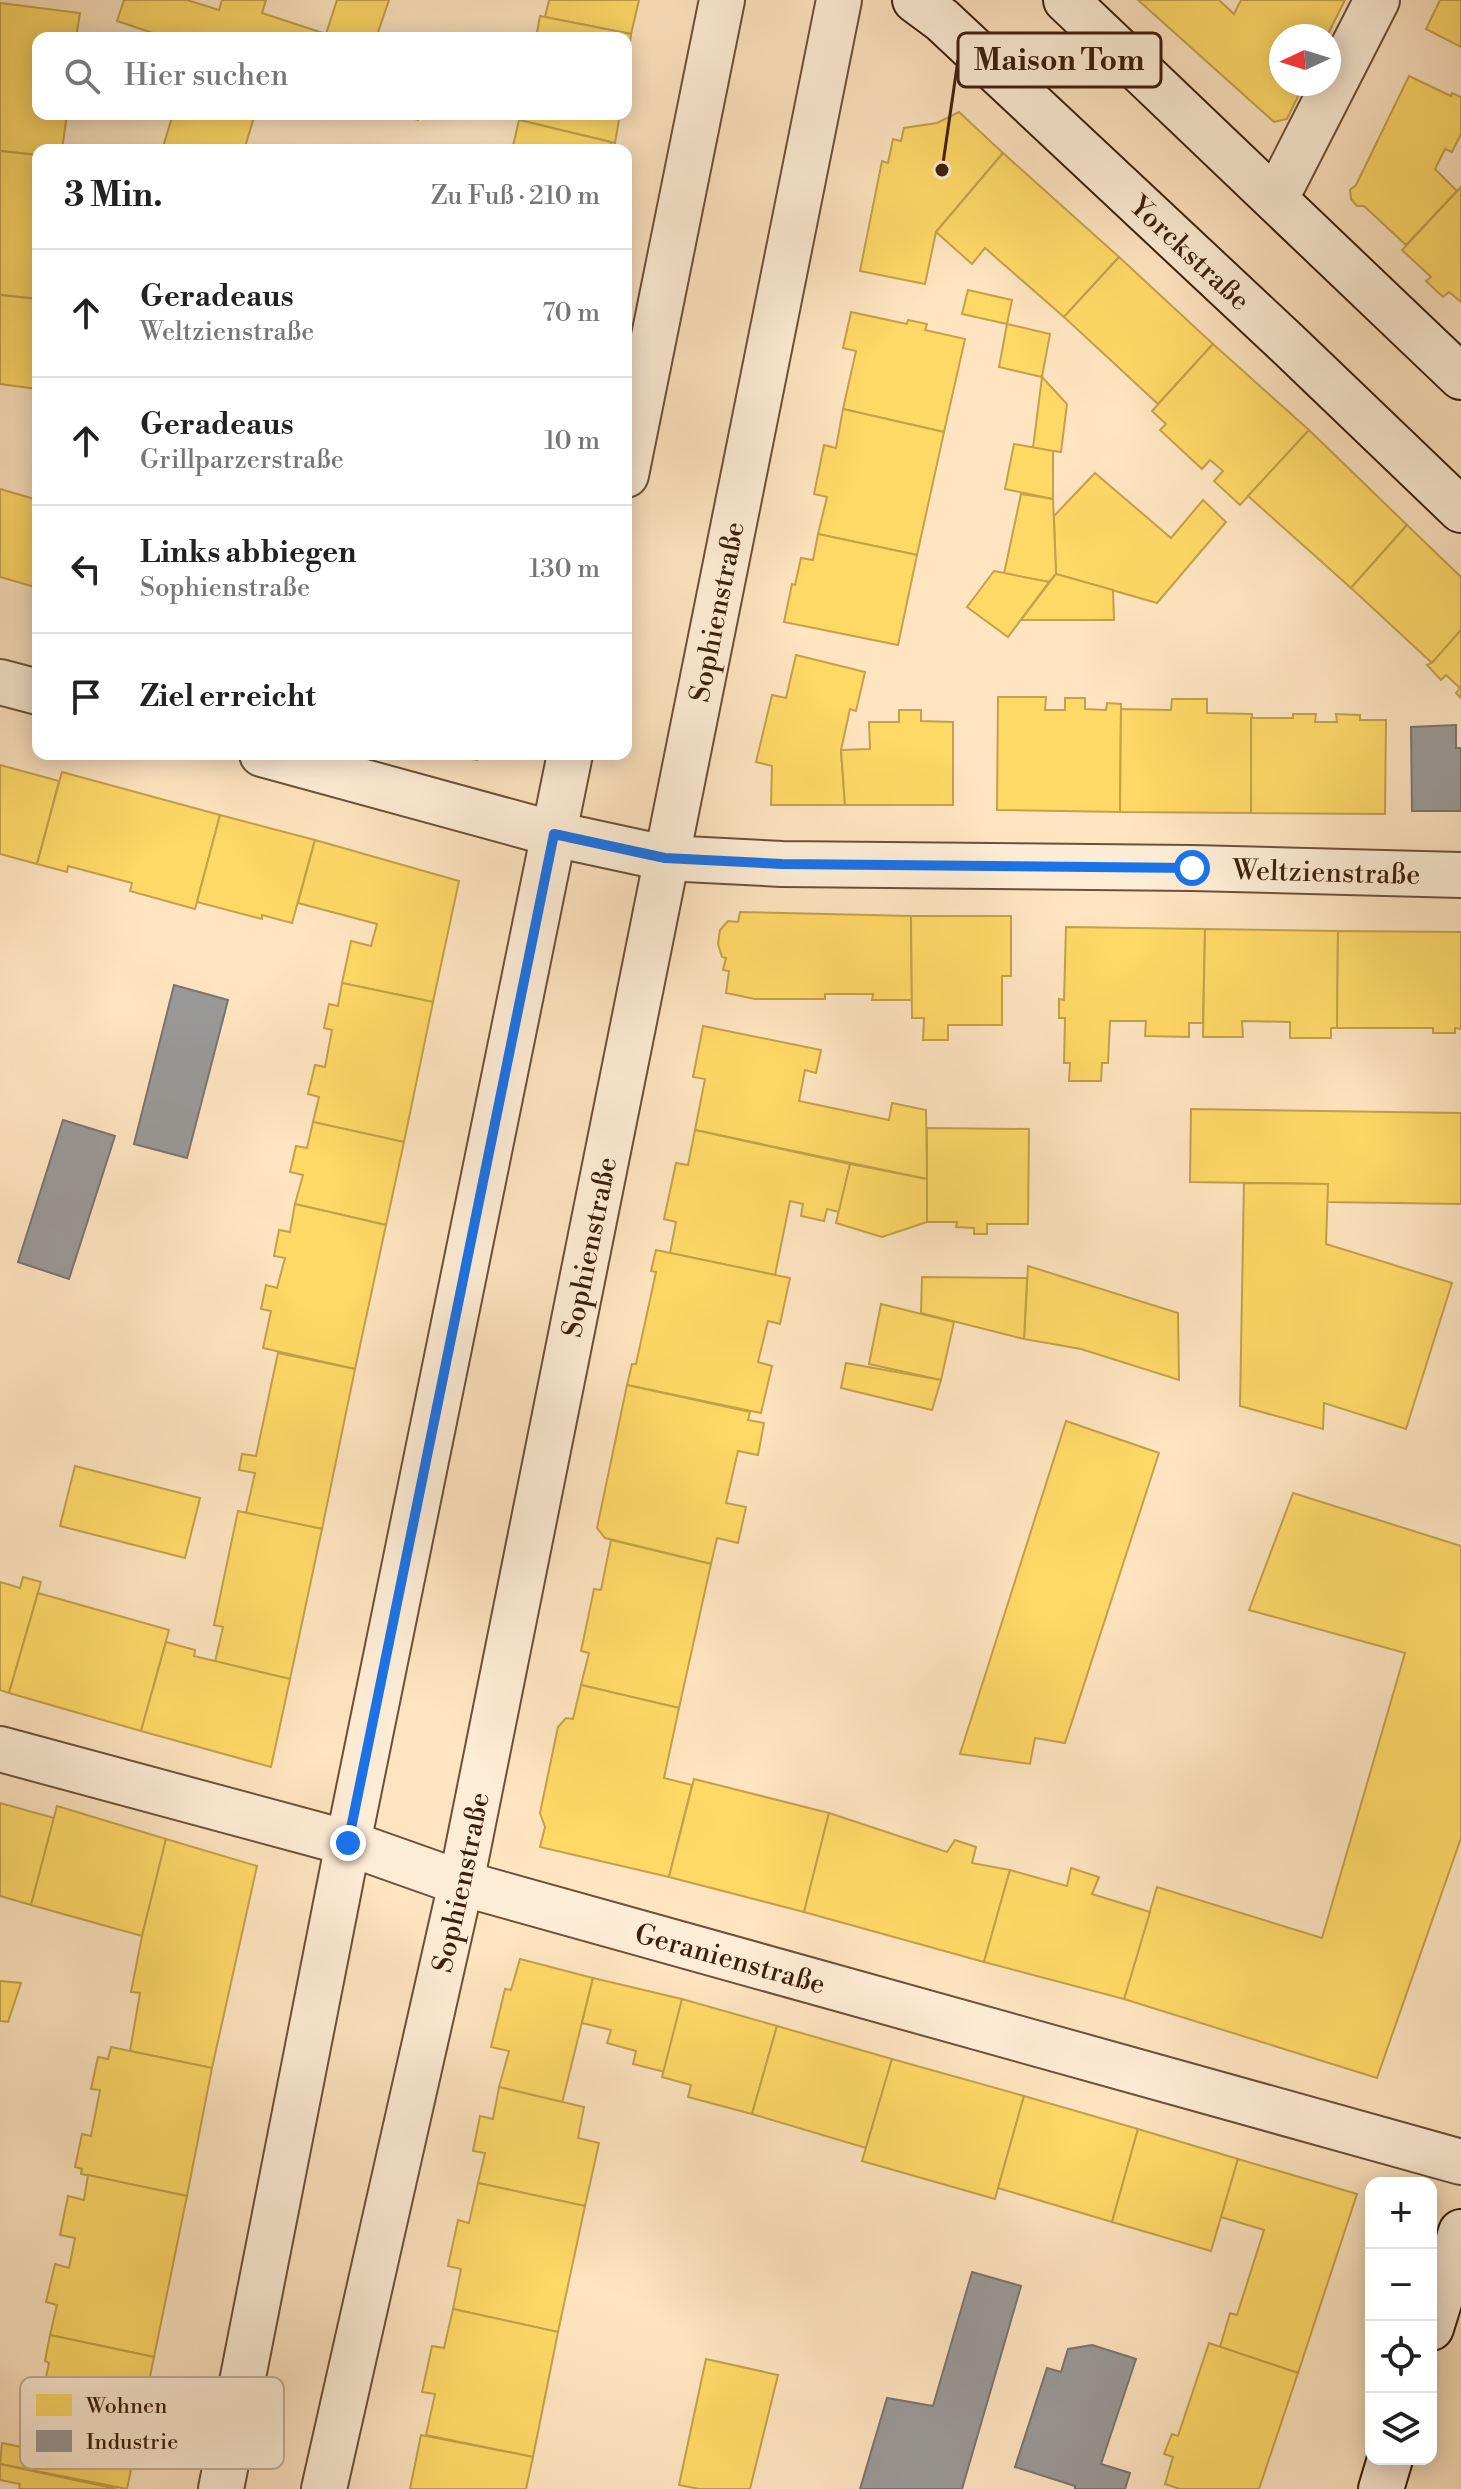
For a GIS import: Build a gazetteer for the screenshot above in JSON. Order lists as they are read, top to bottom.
{
  "streets": {
    "street": [
      "Yorckstraße",
      "Sophienstraße",
      "Weltzienstraße",
      "Geranienstraße"
    ]
  },
  "crossings": [
    ["Sophienstraße", "Weltzienstraße"],
    ["Sophienstraße", "Geranienstraße"]
  ],
  "places": ["Maison Tom"],
  "legend": ["Wohnen", "Industrie"],
  "north": "left",
  "page": {
    "search": "Hier suchen",
    "heading": ["3 Min.", "Zu Fuß · 210 m"],
    "list": [
      ["Geradeaus", "Weltzienstraße", "70 m"],
      ["Geradeaus", "Grillparzerstraße", "10 m"],
      ["Links abbiegen", "Sophienstraße", "130 m"],
      "Ziel erreicht"
    ],
    "map_buttons": ["+", "−"]
  }
}
